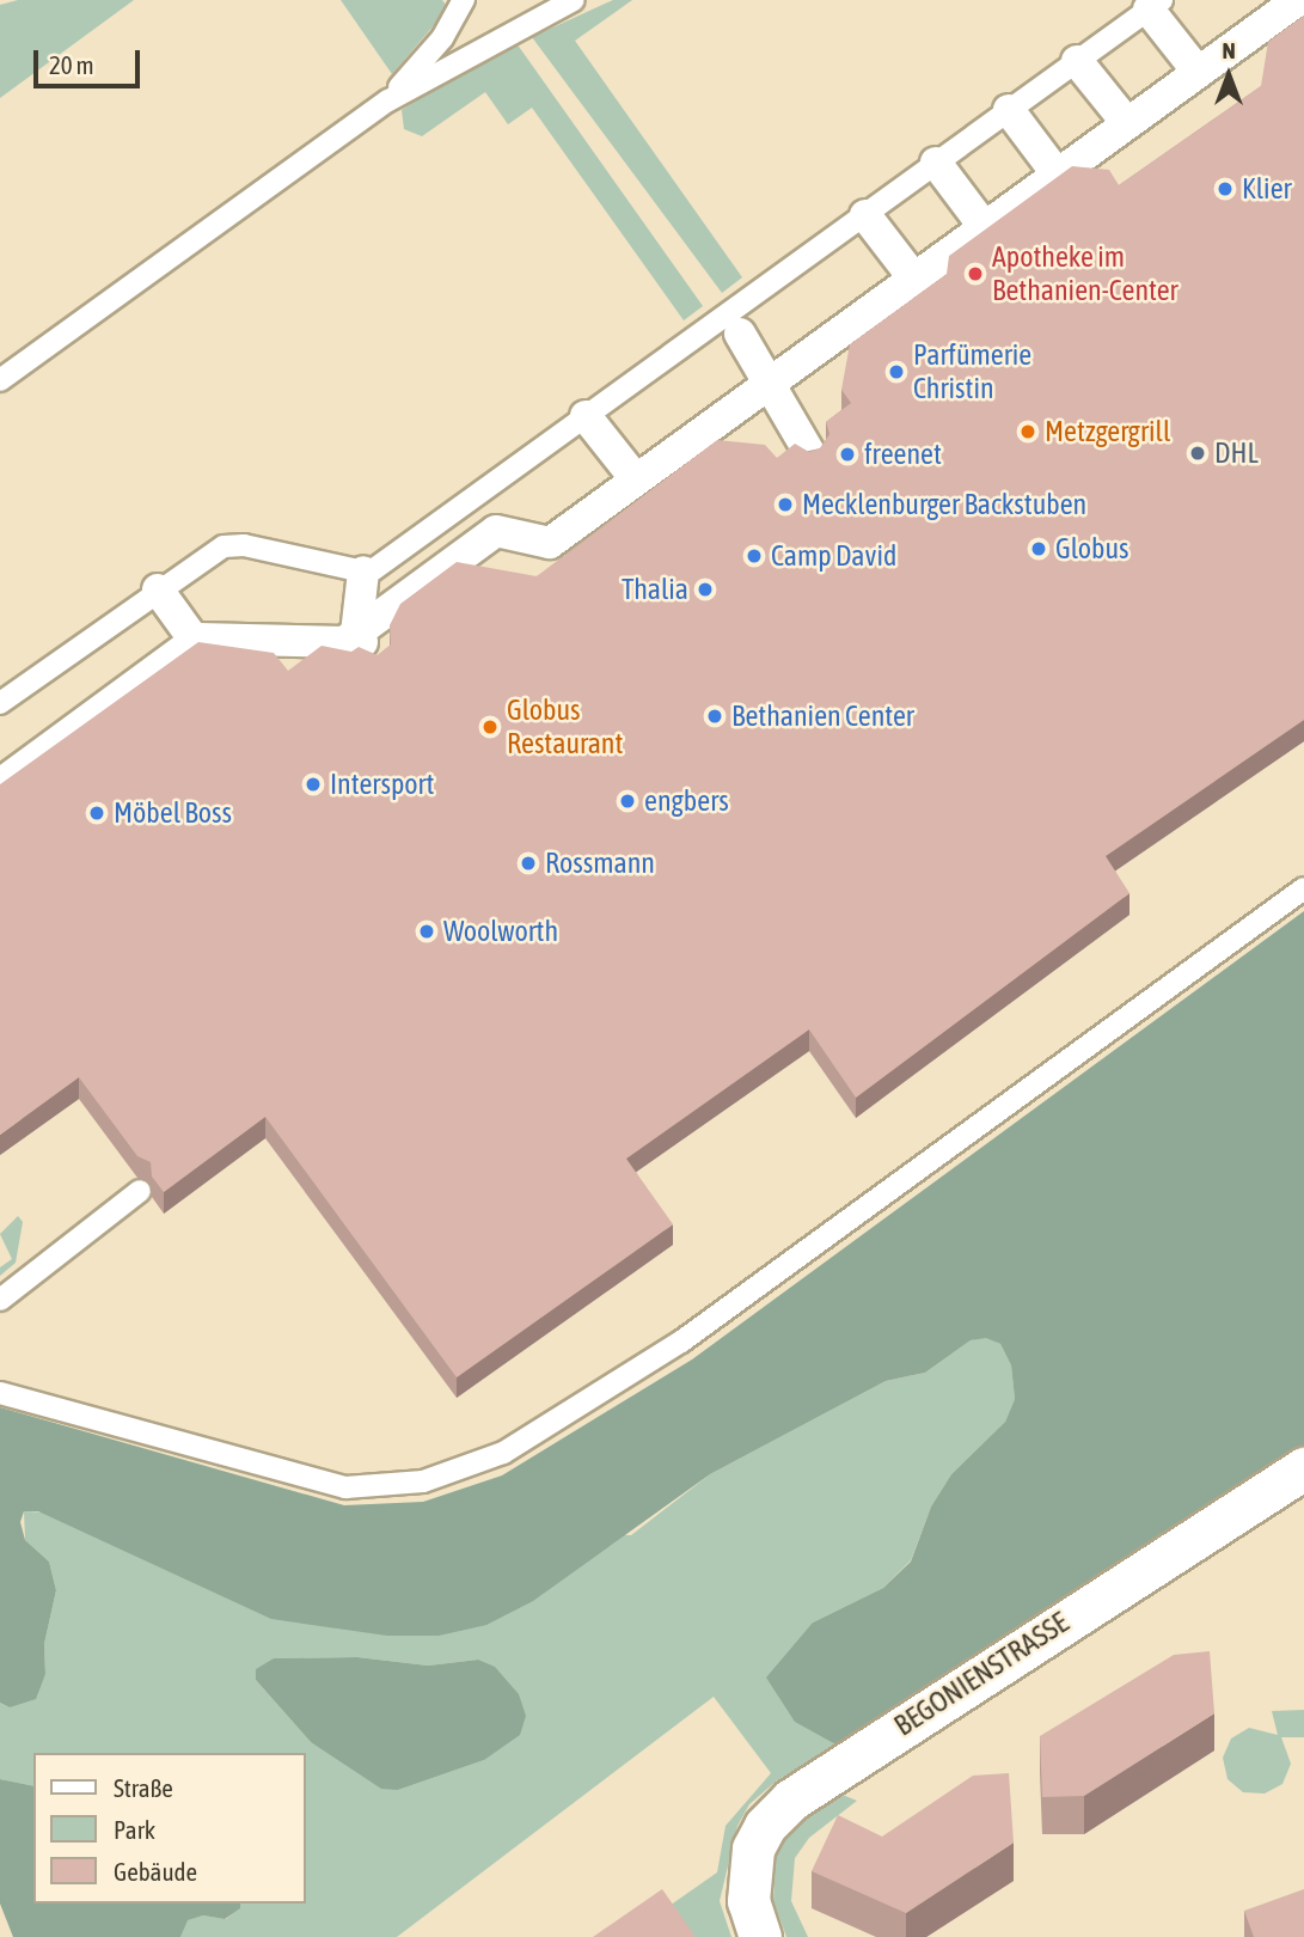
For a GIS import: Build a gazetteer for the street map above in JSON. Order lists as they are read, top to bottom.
{
  "streets": {
    "street": ["BEGONIENSTRASSE"]
  },
  "places": [
    "Klier",
    "Apotheke im Bethanien-Center",
    "Parfümerie Christin",
    "Metzgergrill",
    "DHL",
    "freenet",
    "Mecklenburger Backstuben",
    "Globus",
    "Camp David",
    "Thalia",
    "Bethanien Center",
    "Globus Restaurant",
    "Intersport",
    "engbers",
    "Möbel Boss",
    "Rossmann",
    "Woolworth"
  ],
  "legend": ["Straße", "Park", "Gebäude"],
  "scale_bar": "20 m",
  "north": "top"
}
